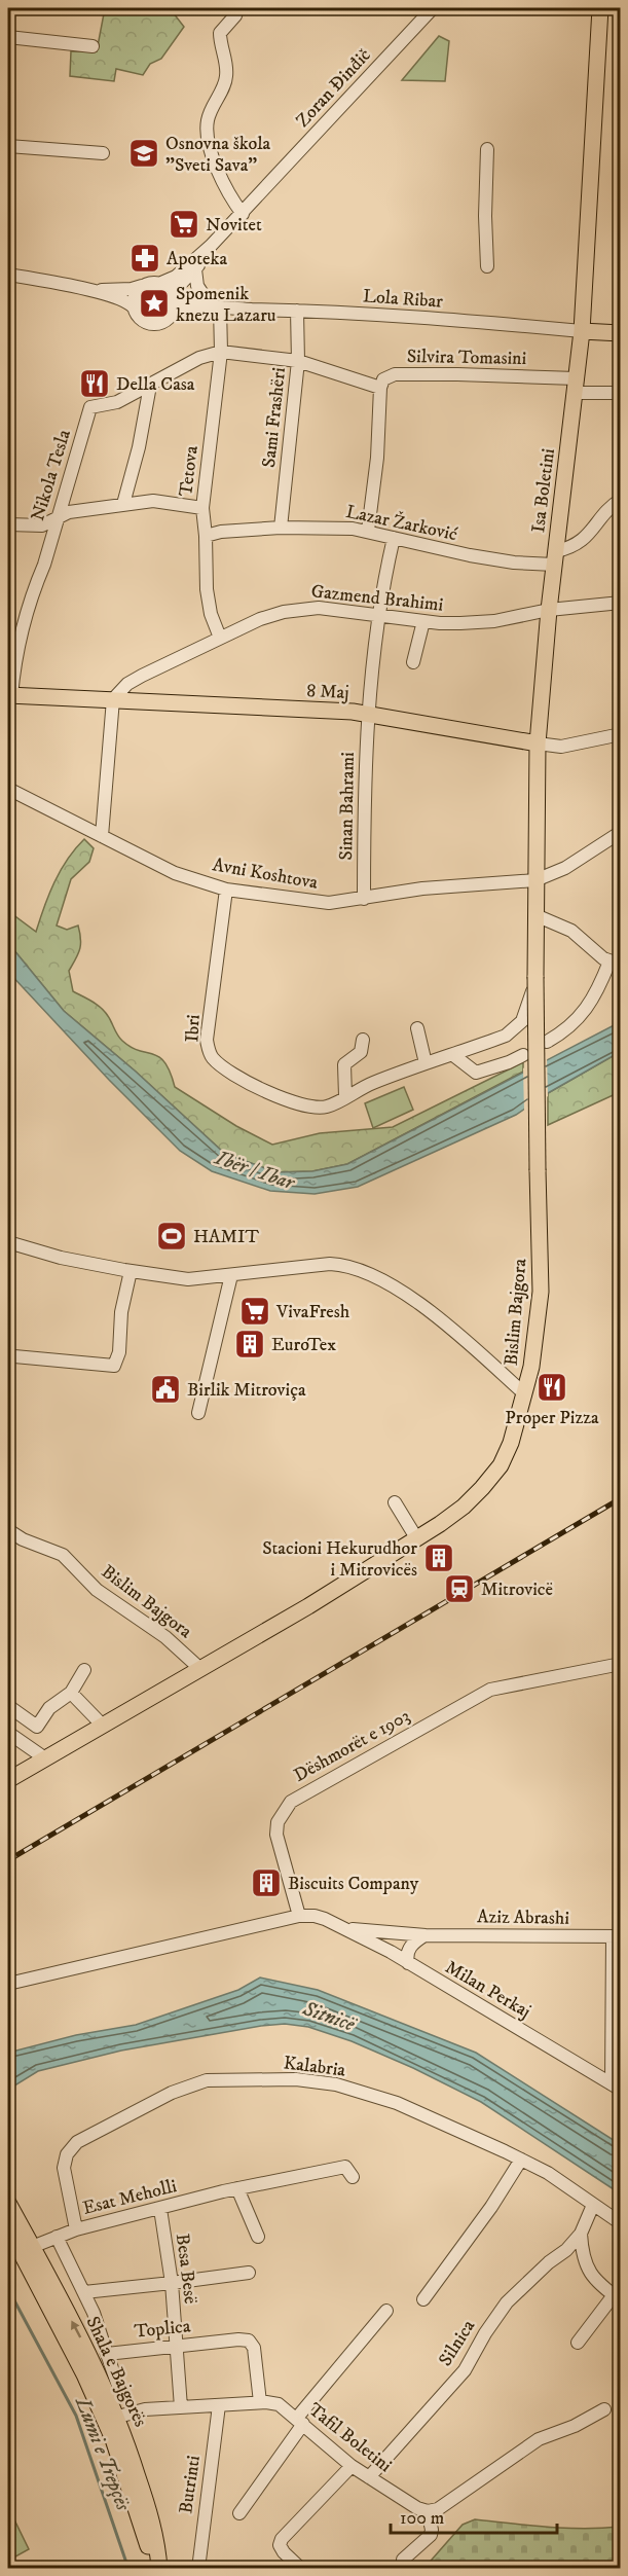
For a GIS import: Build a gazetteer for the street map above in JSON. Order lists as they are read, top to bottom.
{
  "streets": {
    "main road": [
      "Isa Boletini",
      "8 Maj",
      "Bislim Bajgora",
      "Shala e Bajgorës"
    ],
    "street": [
      "Zoran Đinđič",
      "Lola Ribar",
      "Silvira Tomasini",
      "Sami Frashëri",
      "Tetova",
      "Nikola Tesla",
      "Lazar Žarković",
      "Gazmend Brahimi",
      "Sinan Bahrami",
      "Avni Koshtova",
      "Ibri",
      "Dëshmorët e 1903",
      "Aziz Abrashi",
      "Milan Perkaj",
      "Kalabria",
      "Esat Meholli",
      "Besa Besë",
      "Toplica",
      "Silnica",
      "Tafil Boletini",
      "Butrinti"
    ]
  },
  "crossings": [
    ["Zoran Đinđič", "Lola Ribar"],
    ["Lola Ribar", "Sami Frashëri"],
    ["Lola Ribar", "Tetova"],
    ["Lola Ribar", "Isa Boletini"],
    ["Silvira Tomasini", "Isa Boletini"],
    ["Sami Frashëri", "Lazar Žarković"],
    ["Tetova", "Lazar Žarković"],
    ["Tetova", "Gazmend Brahimi"],
    ["Nikola Tesla", "8 Maj"],
    ["Isa Boletini", "Lazar Žarković"],
    ["Isa Boletini", "Gazmend Brahimi"],
    ["Isa Boletini", "8 Maj"],
    ["Isa Boletini", "Avni Koshtova"],
    ["Isa Boletini", "Ibri"],
    ["Isa Boletini", "Bislim Bajgora"],
    ["Lazar Žarković", "Sinan Bahrami"],
    ["Gazmend Brahimi", "8 Maj"],
    ["Gazmend Brahimi", "Sinan Bahrami"],
    ["8 Maj", "Sinan Bahrami"],
    ["Sinan Bahrami", "Avni Koshtova"],
    ["Avni Koshtova", "Ibri"],
    ["Ibri", "Bislim Bajgora"],
    ["Dëshmorët e 1903", "Aziz Abrashi"],
    ["Aziz Abrashi", "Milan Perkaj"],
    ["Kalabria", "Esat Meholli"],
    ["Kalabria", "Silnica"],
    ["Esat Meholli", "Besa Besë"],
    ["Esat Meholli", "Shala e Bajgorës"],
    ["Besa Besë", "Toplica"],
    ["Besa Besë", "Tafil Boletini"],
    ["Toplica", "Tafil Boletini"],
    ["Silnica", "Tafil Boletini"],
    ["Shala e Bajgorës", "Tafil Boletini"],
    ["Tafil Boletini", "Butrinti"]
  ],
  "water": ["Ibër / Ibar", "Sitnicë", "Lumi e Trepçës"],
  "places": {
    "school or university": ["Osnovna škola \"Sveti Sava\""],
    "supermarket": ["Novitet", "VivaFresh"],
    "pharmacy": ["Apoteka"],
    "place": ["Spomenik knezu Lazaru"],
    "restaurant": ["Della Casa", "Proper Pizza"],
    "sports": ["HAMIT"],
    "building": ["EuroTex", "Stacioni Hekurudhor i Mitrovicës", "Biscuits Company"],
    "public building": ["Birlik Mitroviça"],
    "station": ["Mitrovicë"]
  },
  "scale_bar": "100 m"
}
